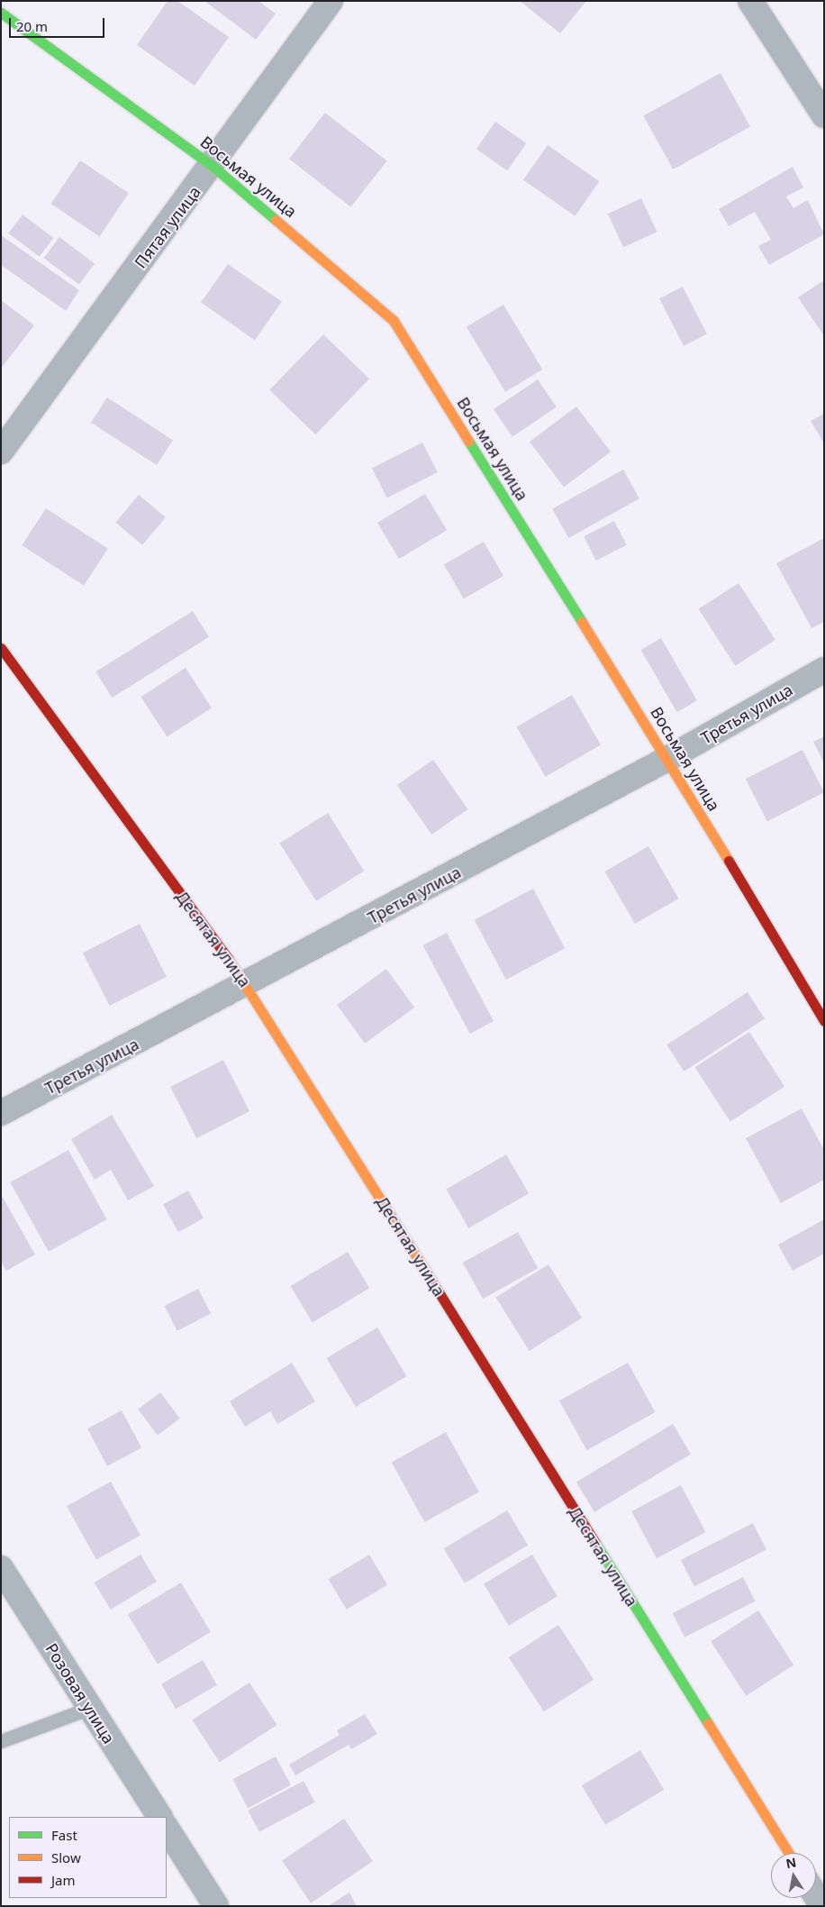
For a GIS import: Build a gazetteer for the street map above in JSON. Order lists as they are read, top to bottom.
{
  "streets": {
    "street": [
      "Восьмая улица",
      "Пятая улица",
      "Третья улица",
      "Десятая улица",
      "Розовая улица"
    ]
  },
  "crossings": [
    ["Восьмая улица", "Пятая улица"],
    ["Восьмая улица", "Третья улица"],
    ["Третья улица", "Десятая улица"]
  ],
  "legend": ["Fast", "Slow", "Jam"],
  "scale_bar": "20 m",
  "north": "top"
}
